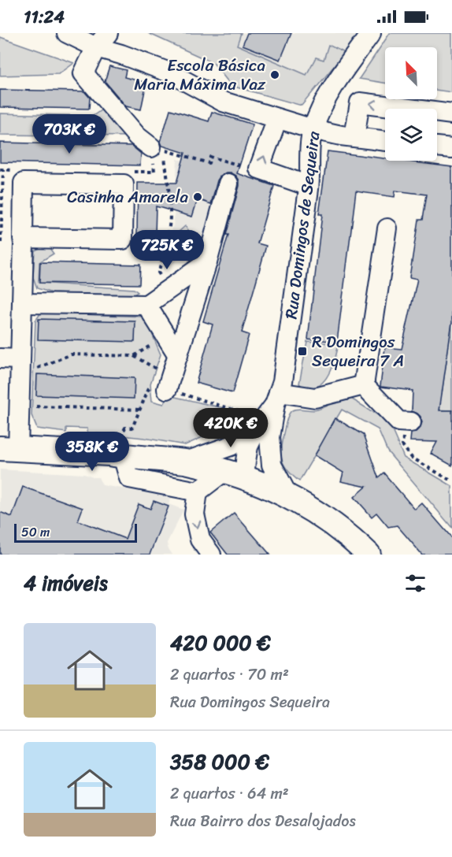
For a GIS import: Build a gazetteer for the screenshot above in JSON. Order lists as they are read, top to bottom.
{
  "streets": {
    "street": ["Rua Domingos de Sequeira"]
  },
  "places": {
    "other": ["Escola Básica Maria Máxima Vaz", "Casinha Amarela"],
    "transit": ["R Domingos Sequeira 7 A"]
  },
  "scale_bar": "50 m",
  "north": "top left",
  "page": {
    "status": "11:24",
    "price": [
      "703K €",
      "725K €",
      "420K €",
      "358K €"
    ],
    "scale": "50 m",
    "heading": "4 imóveis",
    "list": [
      {
        "name": "420 000 €",
        "note": "2 quartos · 70 m² · Rua Domingos Sequeira"
      },
      {
        "name": "358 000 €",
        "note": "2 quartos · 64 m² · Rua Bairro dos Desalojados"
      }
    ]
  }
}
